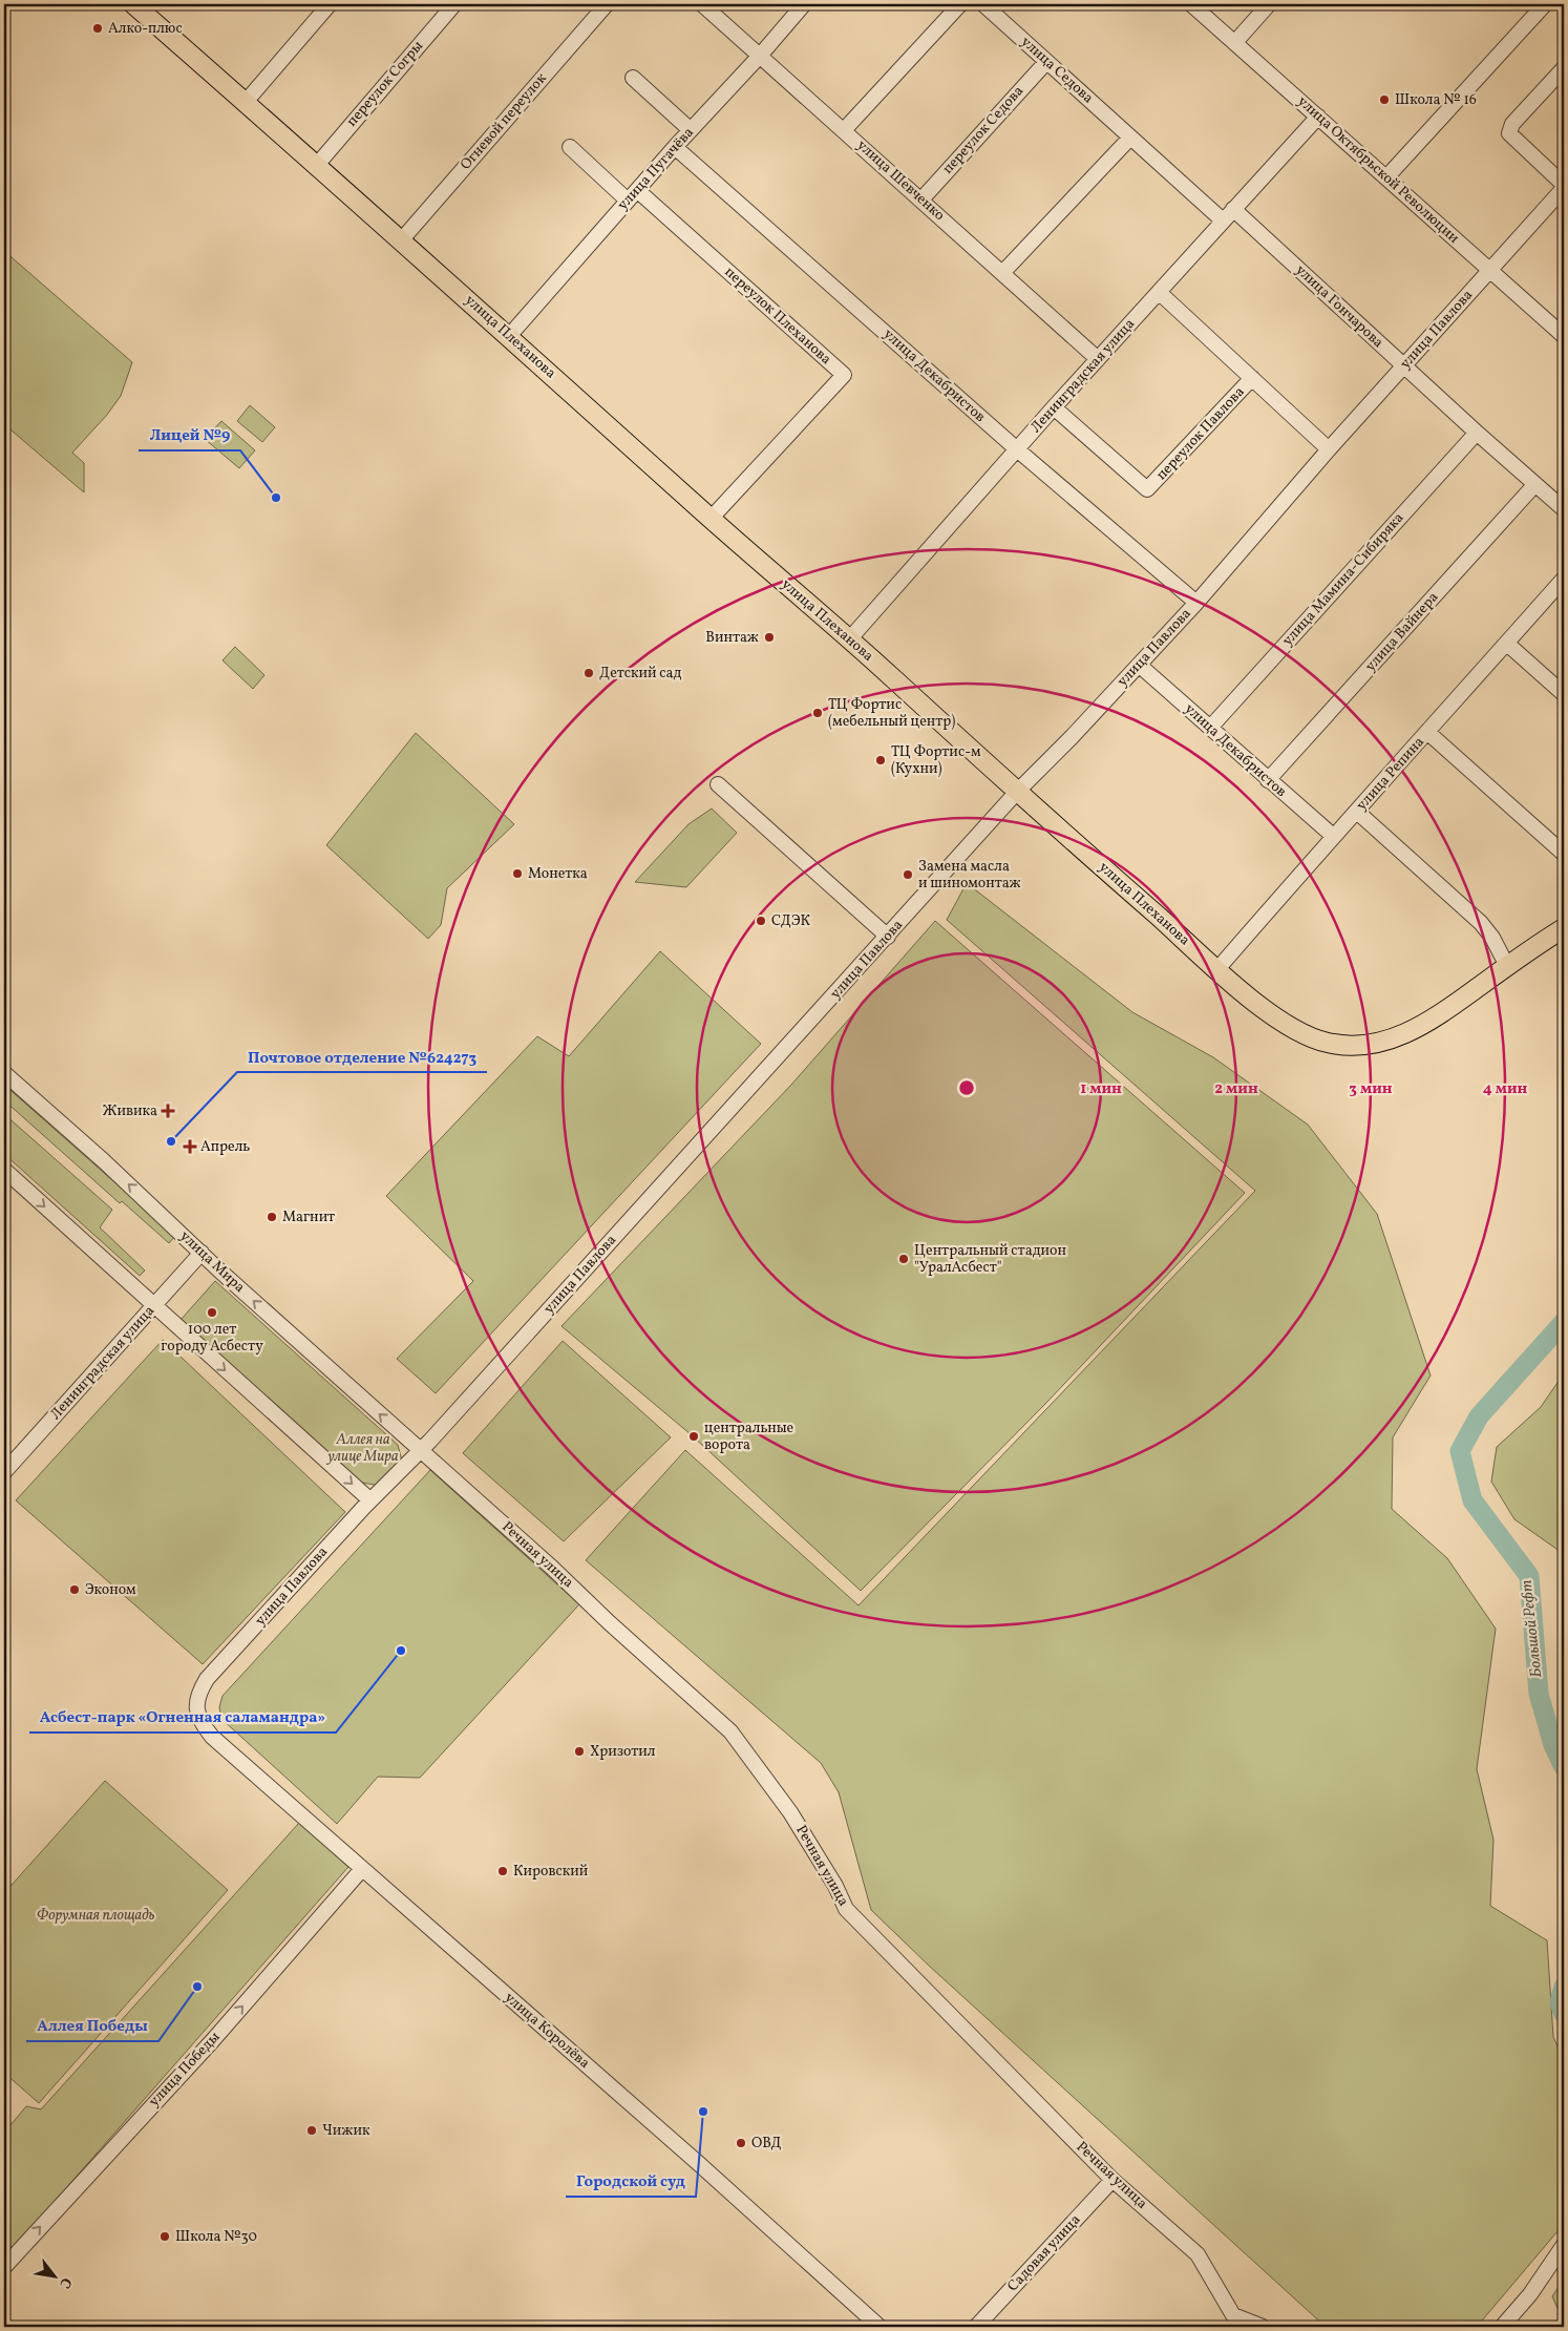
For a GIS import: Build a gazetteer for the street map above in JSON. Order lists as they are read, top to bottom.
{
  "streets": {
    "main road": ["улица Плеханова"],
    "street": [
      "улица Седова",
      "переулок Согры",
      "Огневой переулок",
      "переулок Седова",
      "улица Пугачёва",
      "улица Октябрьской Революции",
      "улица Шевченко",
      "улица Гончарова",
      "переулок Плеханова",
      "улица Павлова",
      "улица Декабристов",
      "Ленинградская улица",
      "переулок Павлова",
      "улица Мамина-Сибиряка",
      "улица Вайнера",
      "улица Репина",
      "улица Мира",
      "Речная улица",
      "улица Королёва",
      "улица Победы",
      "Садовая улица"
    ]
  },
  "crossings": [
    ["улица Седова", "переулок Седова"],
    ["улица Седова", "Ленинградская улица"],
    ["переулок Согры", "улица Плеханова"],
    ["Огневой переулок", "улица Плеханова"],
    ["переулок Седова", "улица Шевченко"],
    ["улица Пугачёва", "улица Шевченко"],
    ["улица Пугачёва", "переулок Плеханова"],
    ["улица Пугачёва", "улица Плеханова"],
    ["улица Пугачёва", "улица Декабристов"],
    ["улица Октябрьской Революции", "улица Павлова"],
    ["улица Октябрьской Революции", "Ленинградская улица"],
    ["улица Шевченко", "Ленинградская улица"],
    ["улица Гончарова", "улица Павлова"],
    ["улица Гончарова", "Ленинградская улица"],
    ["улица Гончарова", "улица Мамина-Сибиряка"],
    ["улица Гончарова", "улица Вайнера"],
    ["переулок Плеханова", "улица Плеханова"],
    ["улица Павлова", "улица Плеханова"],
    ["улица Павлова", "улица Декабристов"],
    ["улица Павлова", "улица Мира"],
    ["улица Павлова", "Речная улица"],
    ["улица Павлова", "улица Королёва"],
    ["улица Плеханова", "Ленинградская улица"],
    ["улица Плеханова", "улица Репина"],
    ["улица Декабристов", "Ленинградская улица"],
    ["улица Декабристов", "улица Мамина-Сибиряка"],
    ["улица Декабристов", "улица Вайнера"],
    ["улица Декабристов", "улица Репина"],
    ["Ленинградская улица", "переулок Павлова"],
    ["Ленинградская улица", "улица Мира"],
    ["улица Мира", "Речная улица"],
    ["Речная улица", "Садовая улица"],
    ["улица Королёва", "улица Победы"]
  ],
  "one_way": ["улица Победы"],
  "water": ["Большой Рефт"],
  "parks": ["Аллея на улице Мира", "Форумная площадь"],
  "places": {
    "other": [
      "Алко-плюс",
      "Школа № 16",
      "Лицей №9",
      "Винтаж",
      "Детский сад",
      "ТЦ Фортис (мебельный центр)",
      "ТЦ Фортис-м (Кухни)",
      "Монетка",
      "Замена масла и шиномонтаж",
      "СДЭК",
      "Почтовое отделение №624273",
      "Магнит",
      "Центральный стадион \"УралАсбест\"",
      "100 лет городу Асбесту",
      "центральные ворота",
      "Эконом",
      "Асбест-парк «Огненная саламандра»",
      "Хризотил",
      "Кировский",
      "Аллея Победы",
      "Городской суд",
      "Чижик",
      "ОВД",
      "Школа №30"
    ],
    "health": ["Живика", "Апрель"]
  },
  "north": "bottom right",
  "rings": [
    "1 мин",
    "2 мин",
    "3 мин",
    "4 мин"
  ]
}
